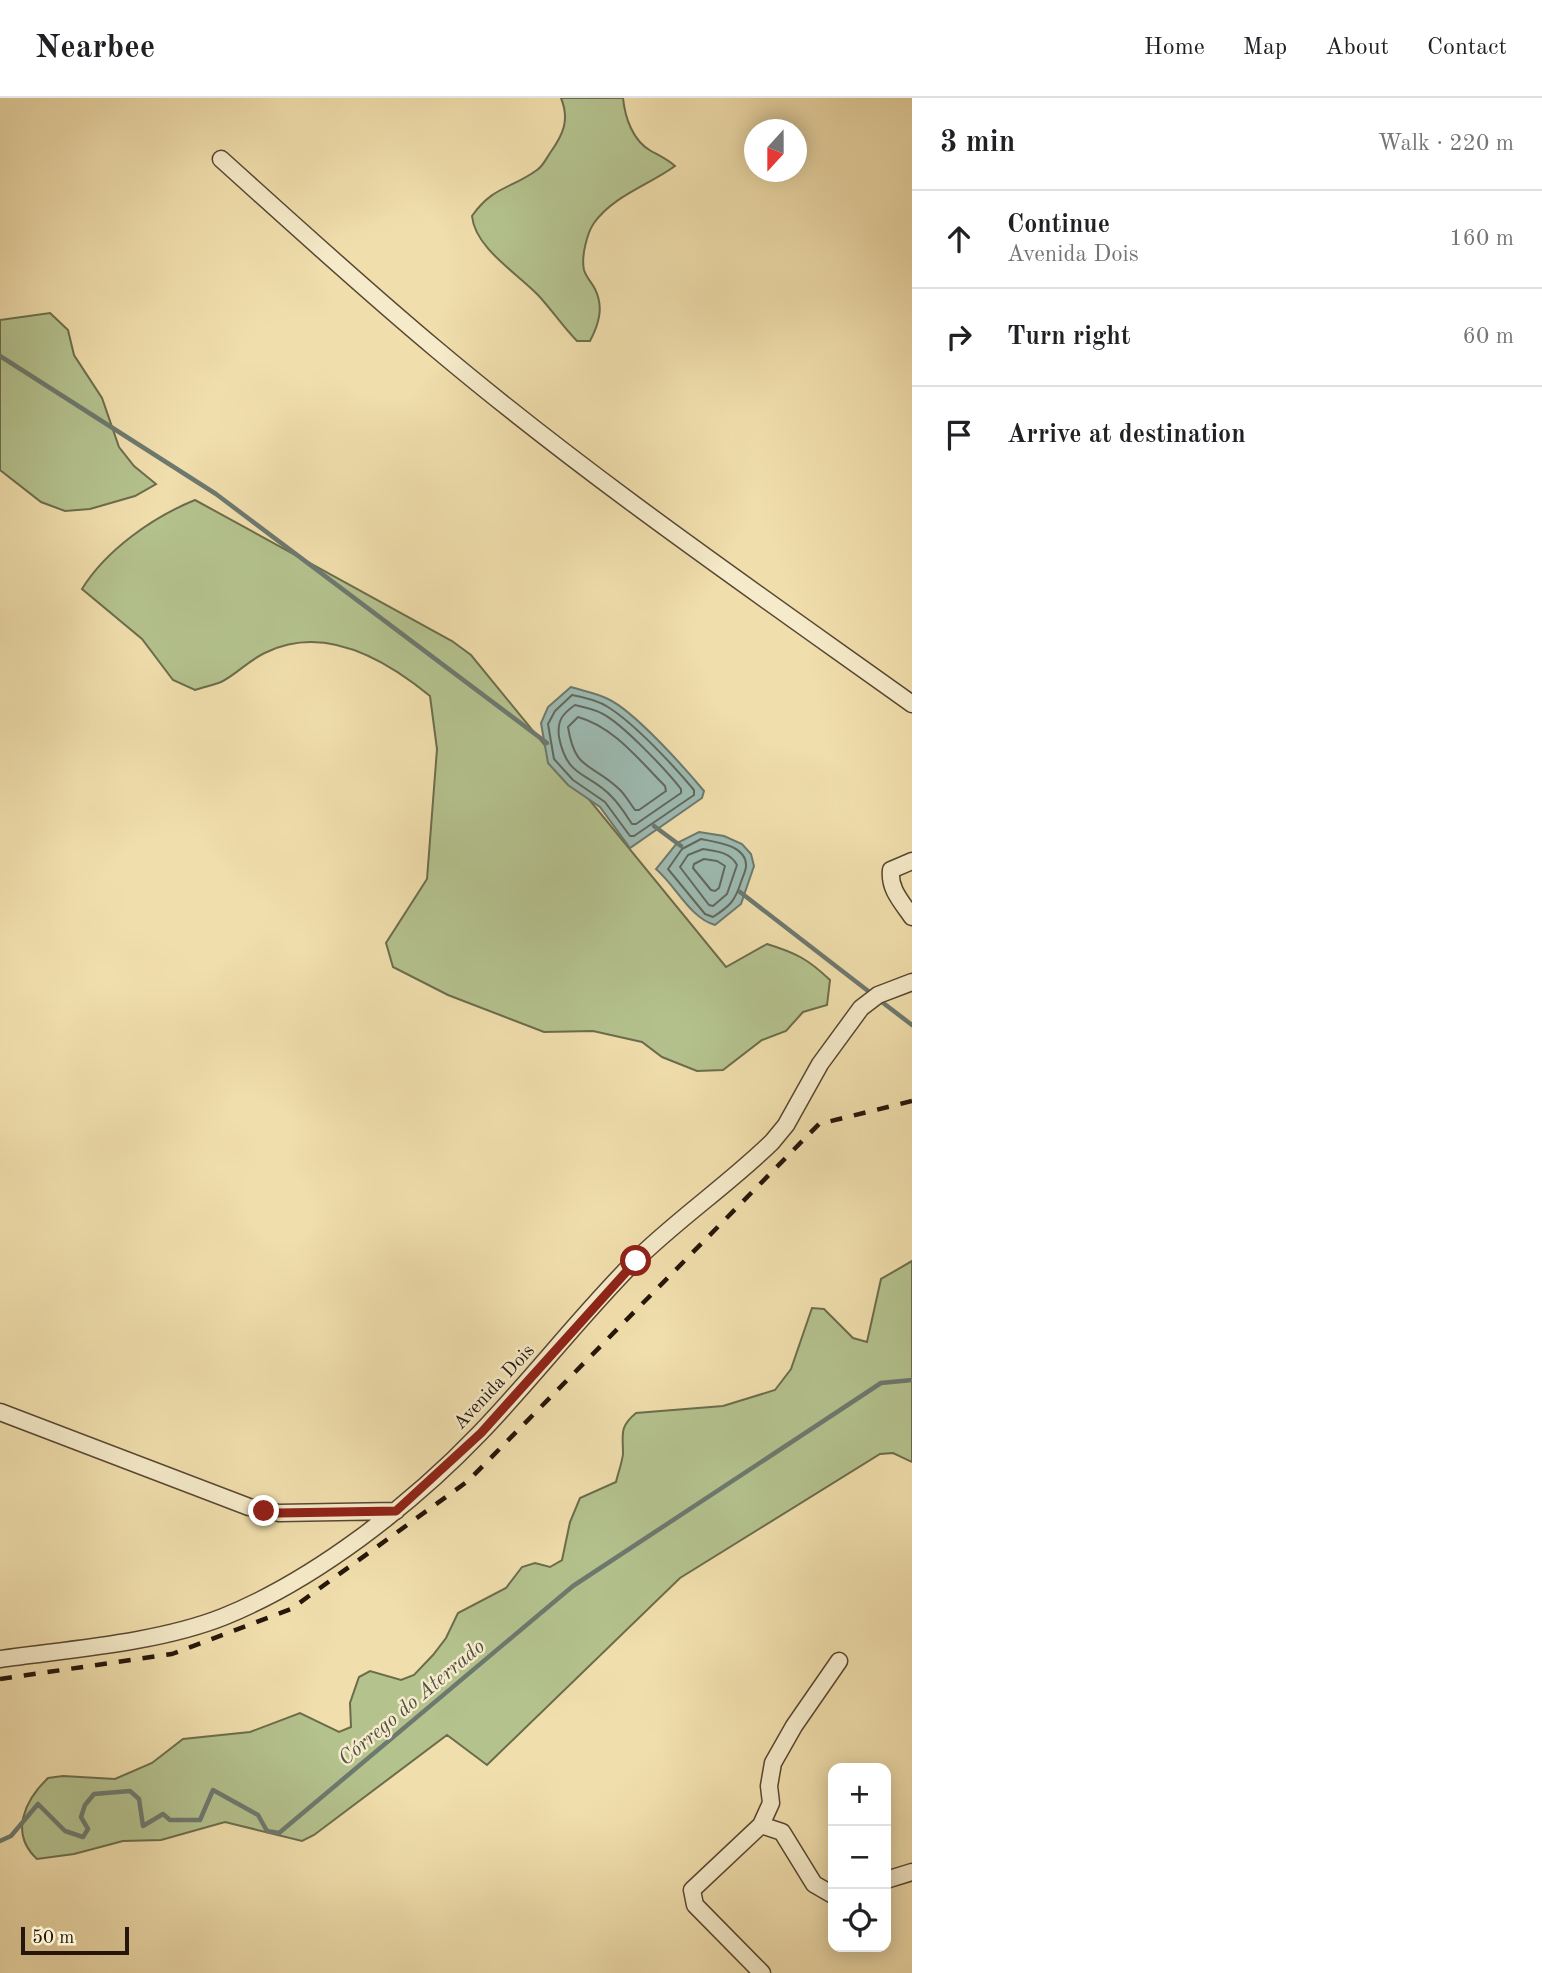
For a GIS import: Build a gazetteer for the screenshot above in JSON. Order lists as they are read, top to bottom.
{
  "streets": {
    "street": ["Avenida Dois"]
  },
  "water": ["Córrego do Aterrado"],
  "scale_bar": "50 m",
  "north": "bottom",
  "page": {
    "header": "Nearbee",
    "nav": [
      "Home",
      "Map",
      "About",
      "Contact"
    ],
    "heading": ["3 min", "Walk · 220 m"],
    "list": [
      ["Continue", "Avenida Dois", "160 m"],
      ["Turn right", "60 m"],
      "Arrive at destination"
    ],
    "map_buttons": ["+", "−"],
    "scale": "50 m"
  }
}
